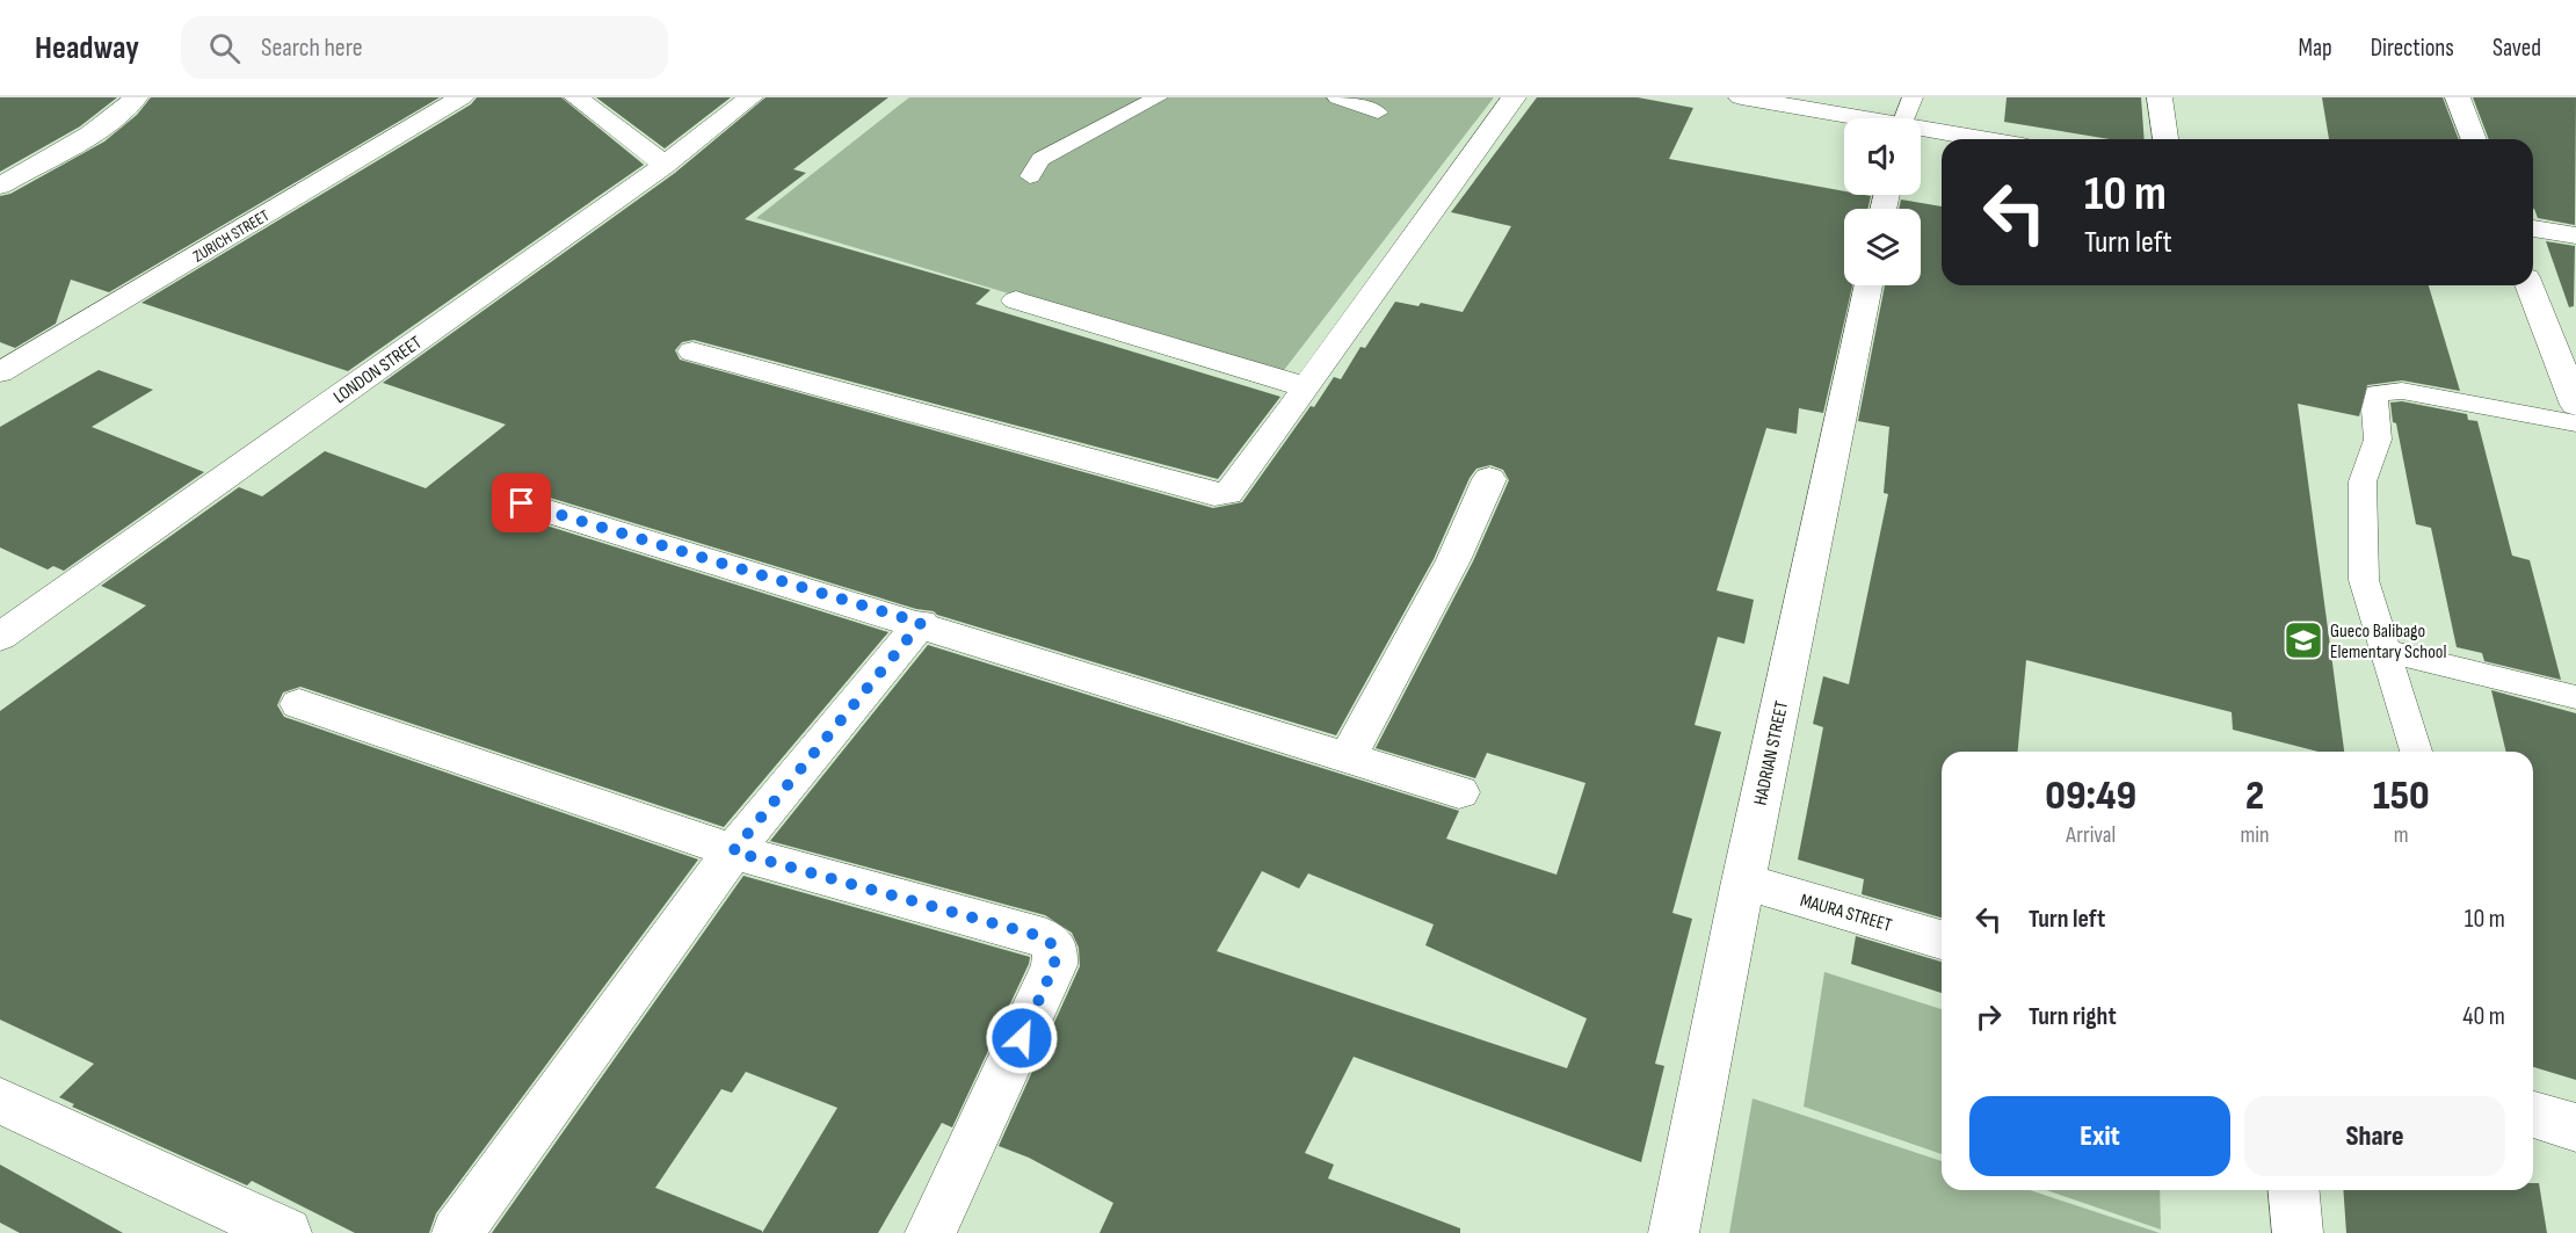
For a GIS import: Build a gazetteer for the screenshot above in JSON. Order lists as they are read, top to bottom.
{
  "streets": {
    "street": [
      "ZURICH STREET",
      "LONDON STREET",
      "HADRIAN STREET",
      "MAURA STREET"
    ]
  },
  "crossings": [
    ["HADRIAN STREET", "MAURA STREET"]
  ],
  "places": {
    "school or university": ["Gueco Balibago Elementary School"]
  },
  "page": {
    "header": "Headway",
    "search": "Search here",
    "nav": ["Map", "Directions", "Saved"],
    "turn": ["10 m", "Turn left"],
    "eta": [
      "09:49",
      "Arrival",
      "2",
      "min",
      "150",
      "m"
    ],
    "list": [
      {
        "name": "Turn left",
        "value": "10 m"
      },
      {
        "name": "Turn right",
        "value": "40 m"
      }
    ],
    "buttons": ["Exit", "Share"]
  }
}
